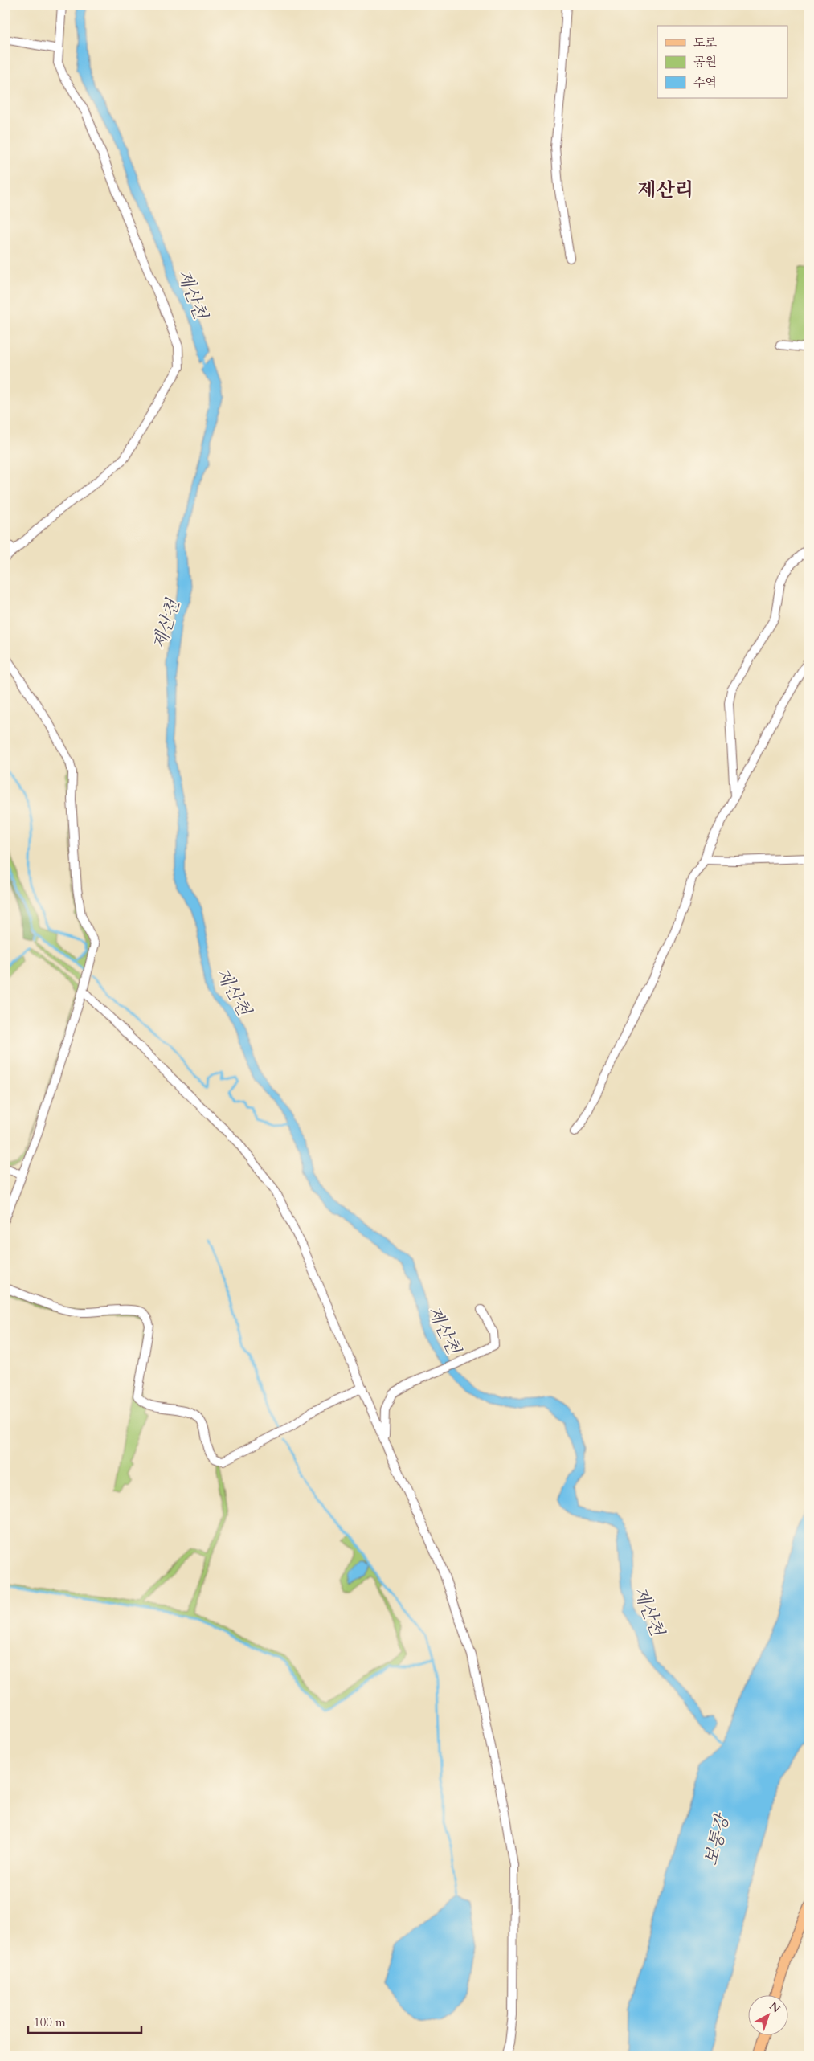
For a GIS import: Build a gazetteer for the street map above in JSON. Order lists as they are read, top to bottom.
{
  "districts": ["제산리"],
  "water": ["제산천", "보통강"],
  "legend": ["도로", "공원", "수역"],
  "scale_bar": "100 m",
  "north": "top right"
}
